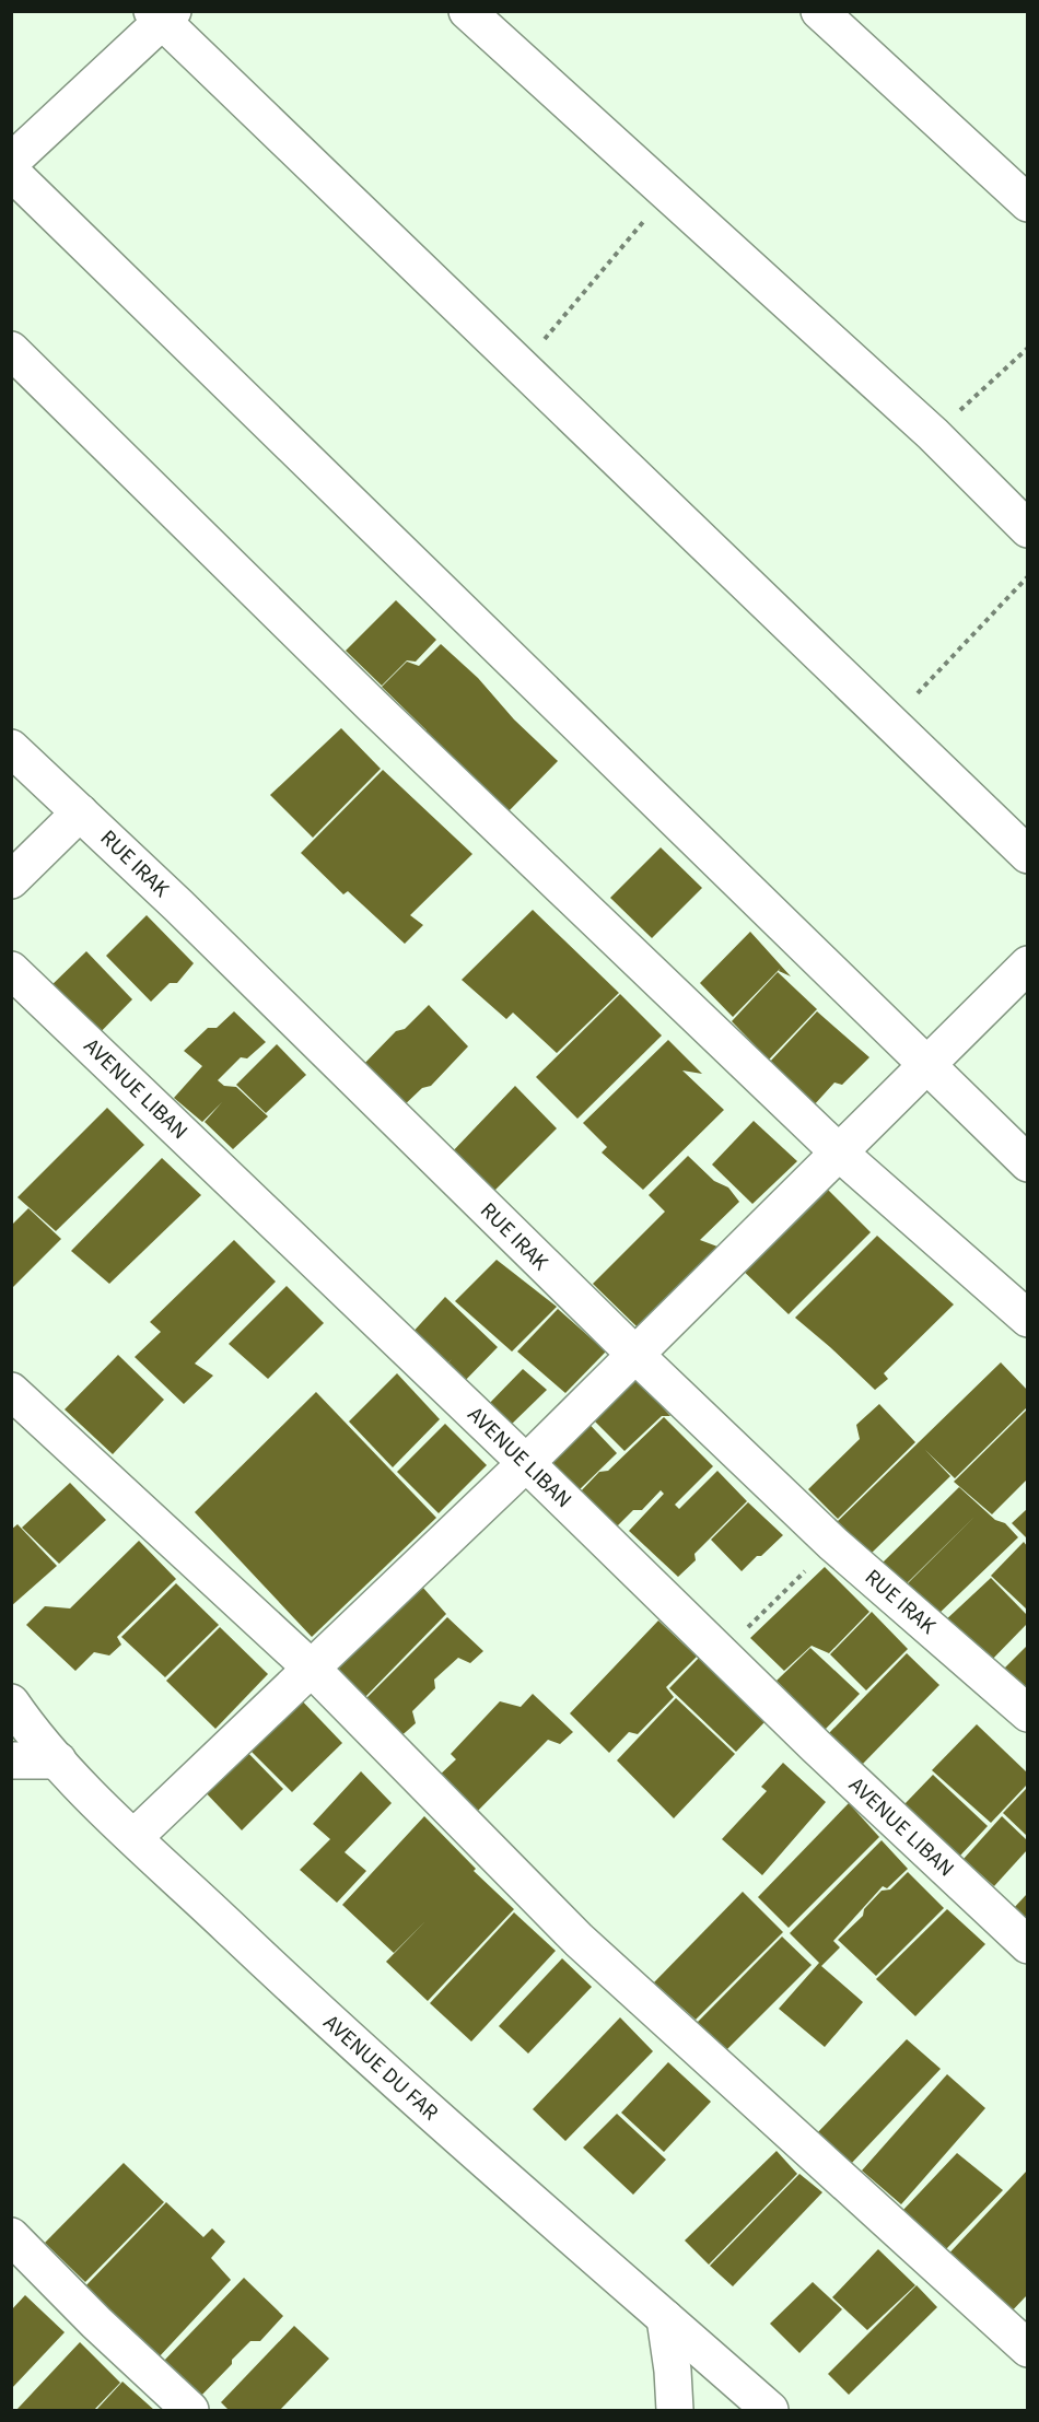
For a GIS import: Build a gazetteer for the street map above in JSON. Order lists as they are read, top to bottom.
{
  "streets": {
    "street": ["RUE IRAK", "AVENUE LIBAN", "AVENUE DU FAR"]
  }
}
